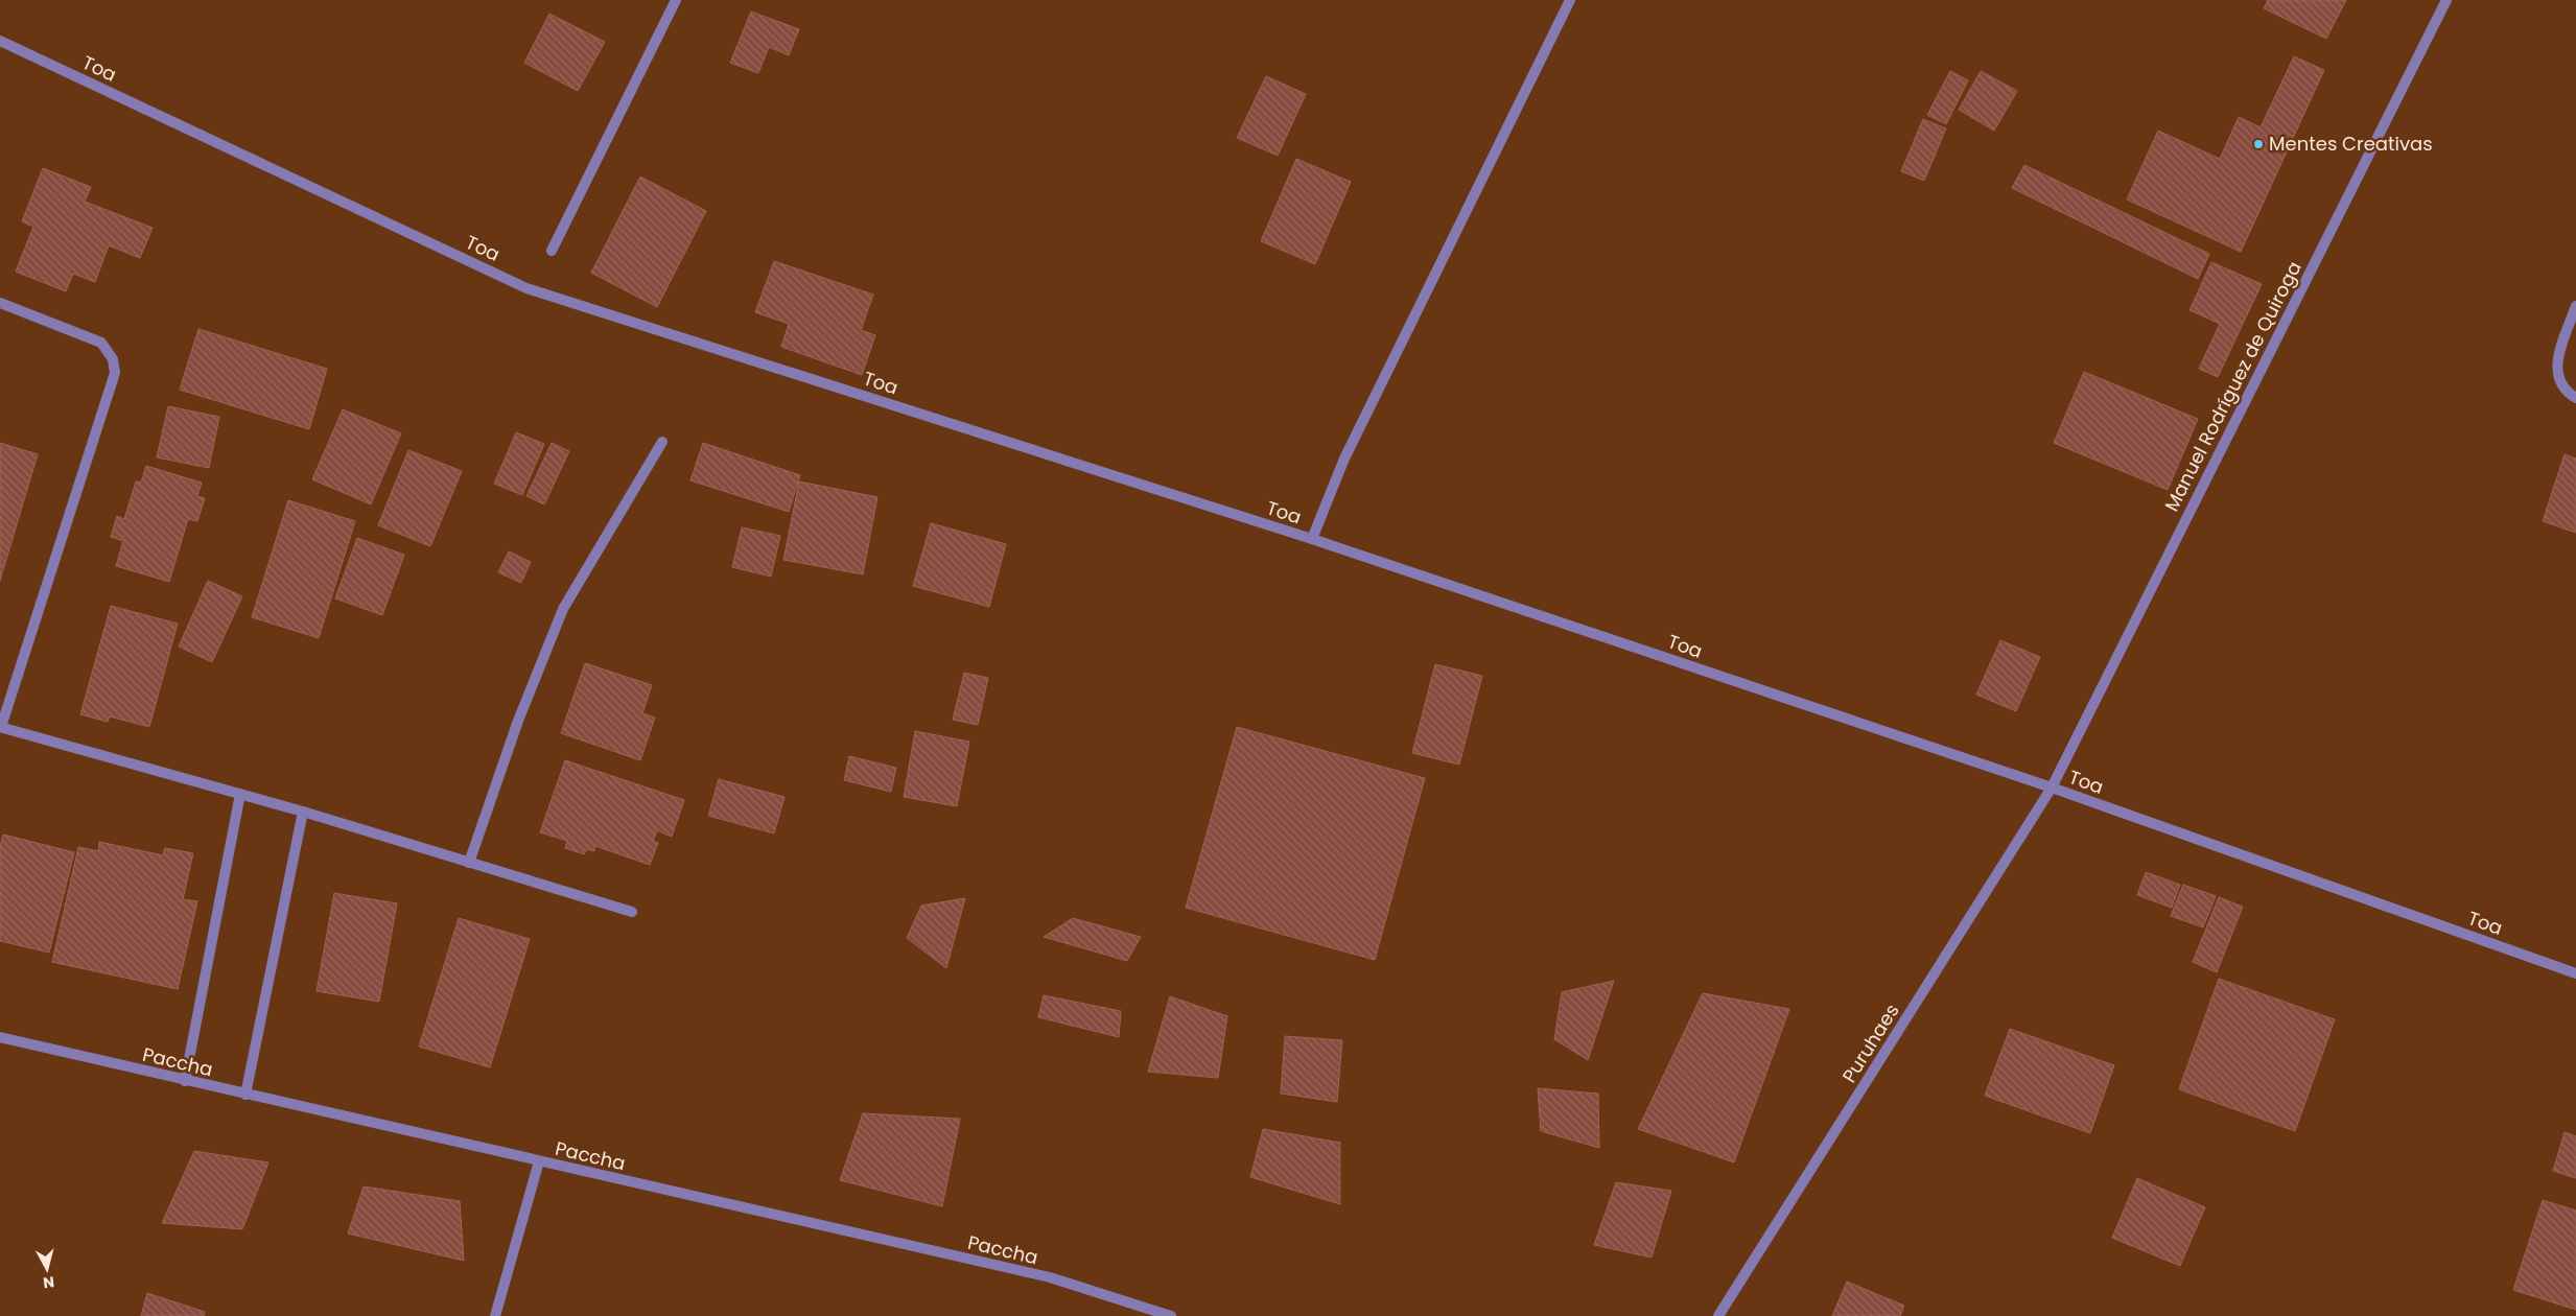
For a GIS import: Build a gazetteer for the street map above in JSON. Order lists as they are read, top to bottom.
{
  "streets": {
    "street": [
      "Toa",
      "Manuel Rodríguez de Quiroga",
      "Puruhaes",
      "Paccha"
    ]
  },
  "crossings": [
    ["Toa", "Manuel Rodríguez de Quiroga"],
    ["Toa", "Puruhaes"],
    ["Manuel Rodríguez de Quiroga", "Puruhaes"]
  ],
  "places": ["Mentes Creativas"],
  "north": "bottom"
}
